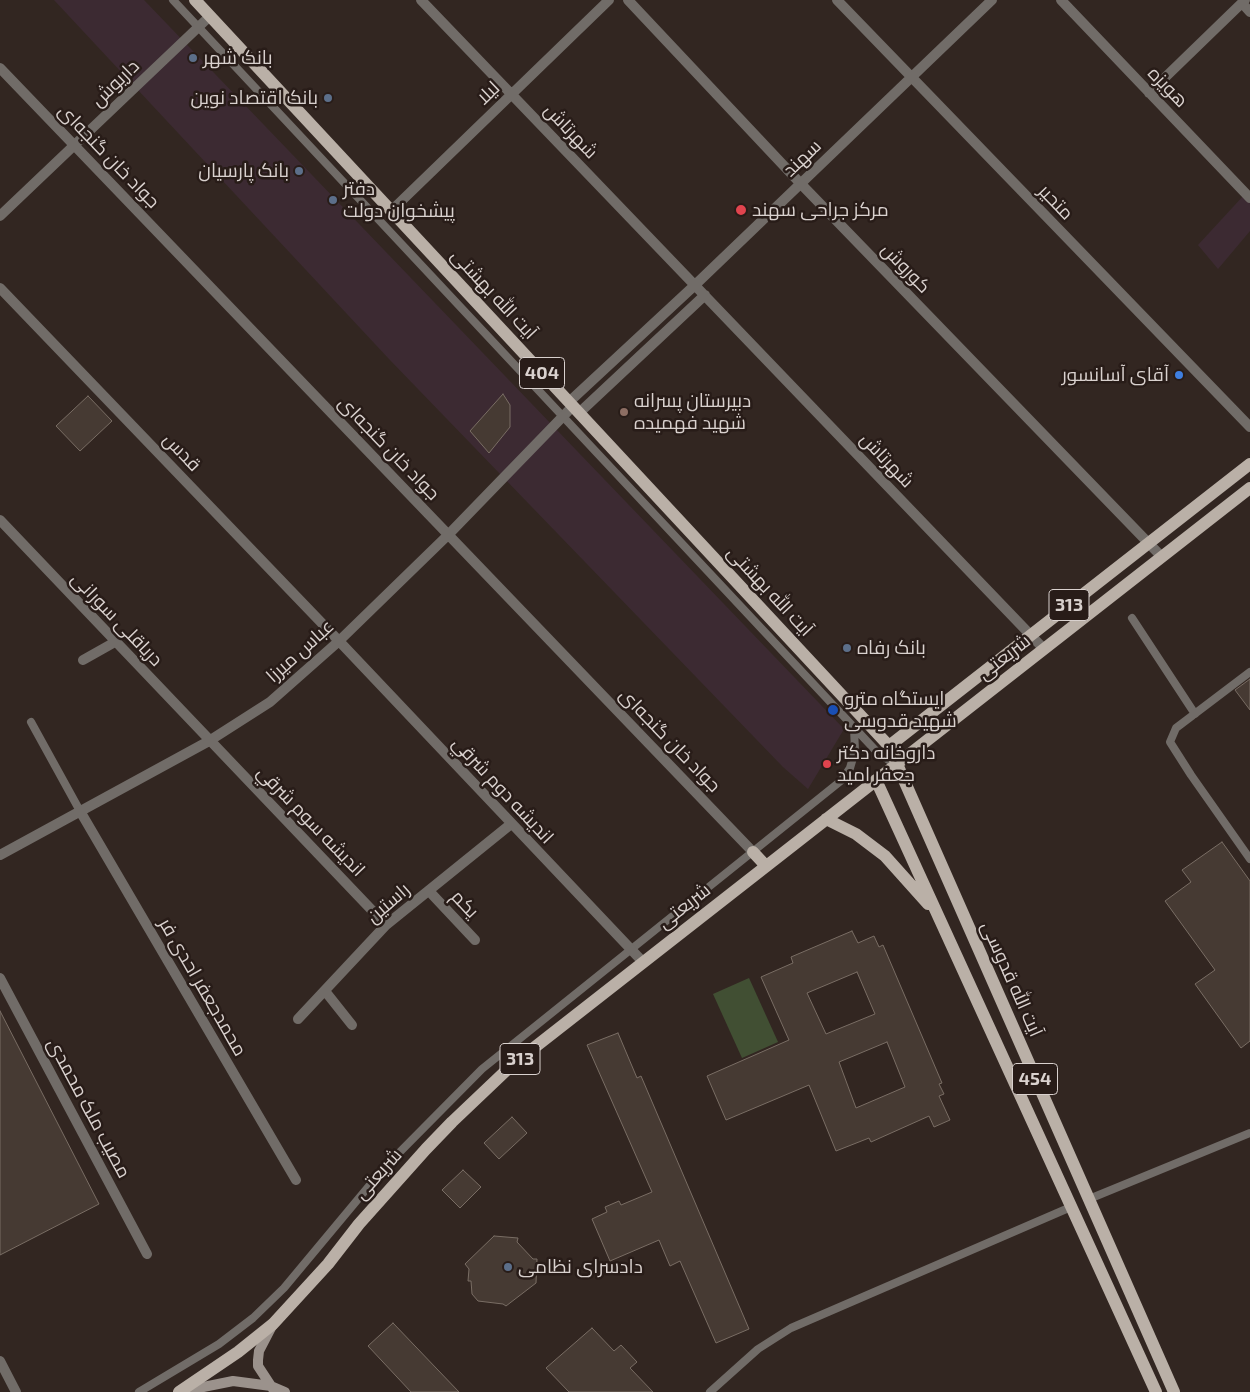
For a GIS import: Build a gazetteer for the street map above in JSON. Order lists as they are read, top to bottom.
{
  "streets": {
    "main road": [
      "آیت الله بهشتی",
      "404",
      "313",
      "شریعتی",
      "آیت الله قدوسی",
      "454"
    ],
    "street": [
      "داریوش",
      "هویزه",
      "لیلا",
      "شهرتاش",
      "جواد خان گنجه‌ای",
      "سهند",
      "متحیر",
      "کوروش",
      "قدس",
      "دریاقلی سورانی",
      "عباس میرزا",
      "انديشه دوم شرقي",
      "اندیشه سوم شرقي",
      "راستین",
      "یکم",
      "محمدجعفر احدی فر",
      "مصیب ملک محمدی"
    ]
  },
  "crossings": [
    ["داریوش", "جواد خان گنجه‌ای"],
    ["داریوش", "آیت الله بهشتی"],
    ["لیلا", "شهرتاش"],
    ["لیلا", "آیت الله بهشتی"],
    ["شهرتاش", "سهند"],
    ["شهرتاش", "شریعتی"],
    ["جواد خان گنجه‌ای", "عباس میرزا"],
    ["سهند", "متحیر"],
    ["سهند", "کوروش"],
    ["سهند", "آیت الله بهشتی"],
    ["سهند", "عباس میرزا"],
    ["کوروش", "شریعتی"],
    ["آیت الله بهشتی", "عباس میرزا"],
    ["آیت الله بهشتی", "شریعتی"],
    ["آیت الله بهشتی", "آیت الله قدوسی"],
    ["قدس", "عباس میرزا"],
    ["قدس", "انديشه دوم شرقي"],
    ["دریاقلی سورانی", "عباس میرزا"],
    ["دریاقلی سورانی", "اندیشه سوم شرقي"],
    ["عباس میرزا", "انديشه دوم شرقي"],
    ["عباس میرزا", "اندیشه سوم شرقي"],
    ["عباس میرزا", "محمدجعفر احدی فر"],
    ["شریعتی", "انديشه دوم شرقي"],
    ["شریعتی", "آیت الله قدوسی"],
    ["شریعتی", "454"],
    ["انديشه دوم شرقي", "راستین"],
    ["اندیشه سوم شرقي", "راستین"],
    ["راستین", "یکم"]
  ],
  "places": [
    "بانک شهر",
    "بانک اقتصاد نوین",
    "بانک پارسیان",
    "دفتر پیشخوان دولت",
    "مرکز جراحی سهند",
    "آقای آسانسور",
    "دبیرستان پسرانه شهید فهمیده",
    "بانک رفاه",
    "ایستگاه مترو شهید قدوسی",
    "داروخانه دکتر جعفر امید",
    "دادسرای نظامی"
  ]
}
